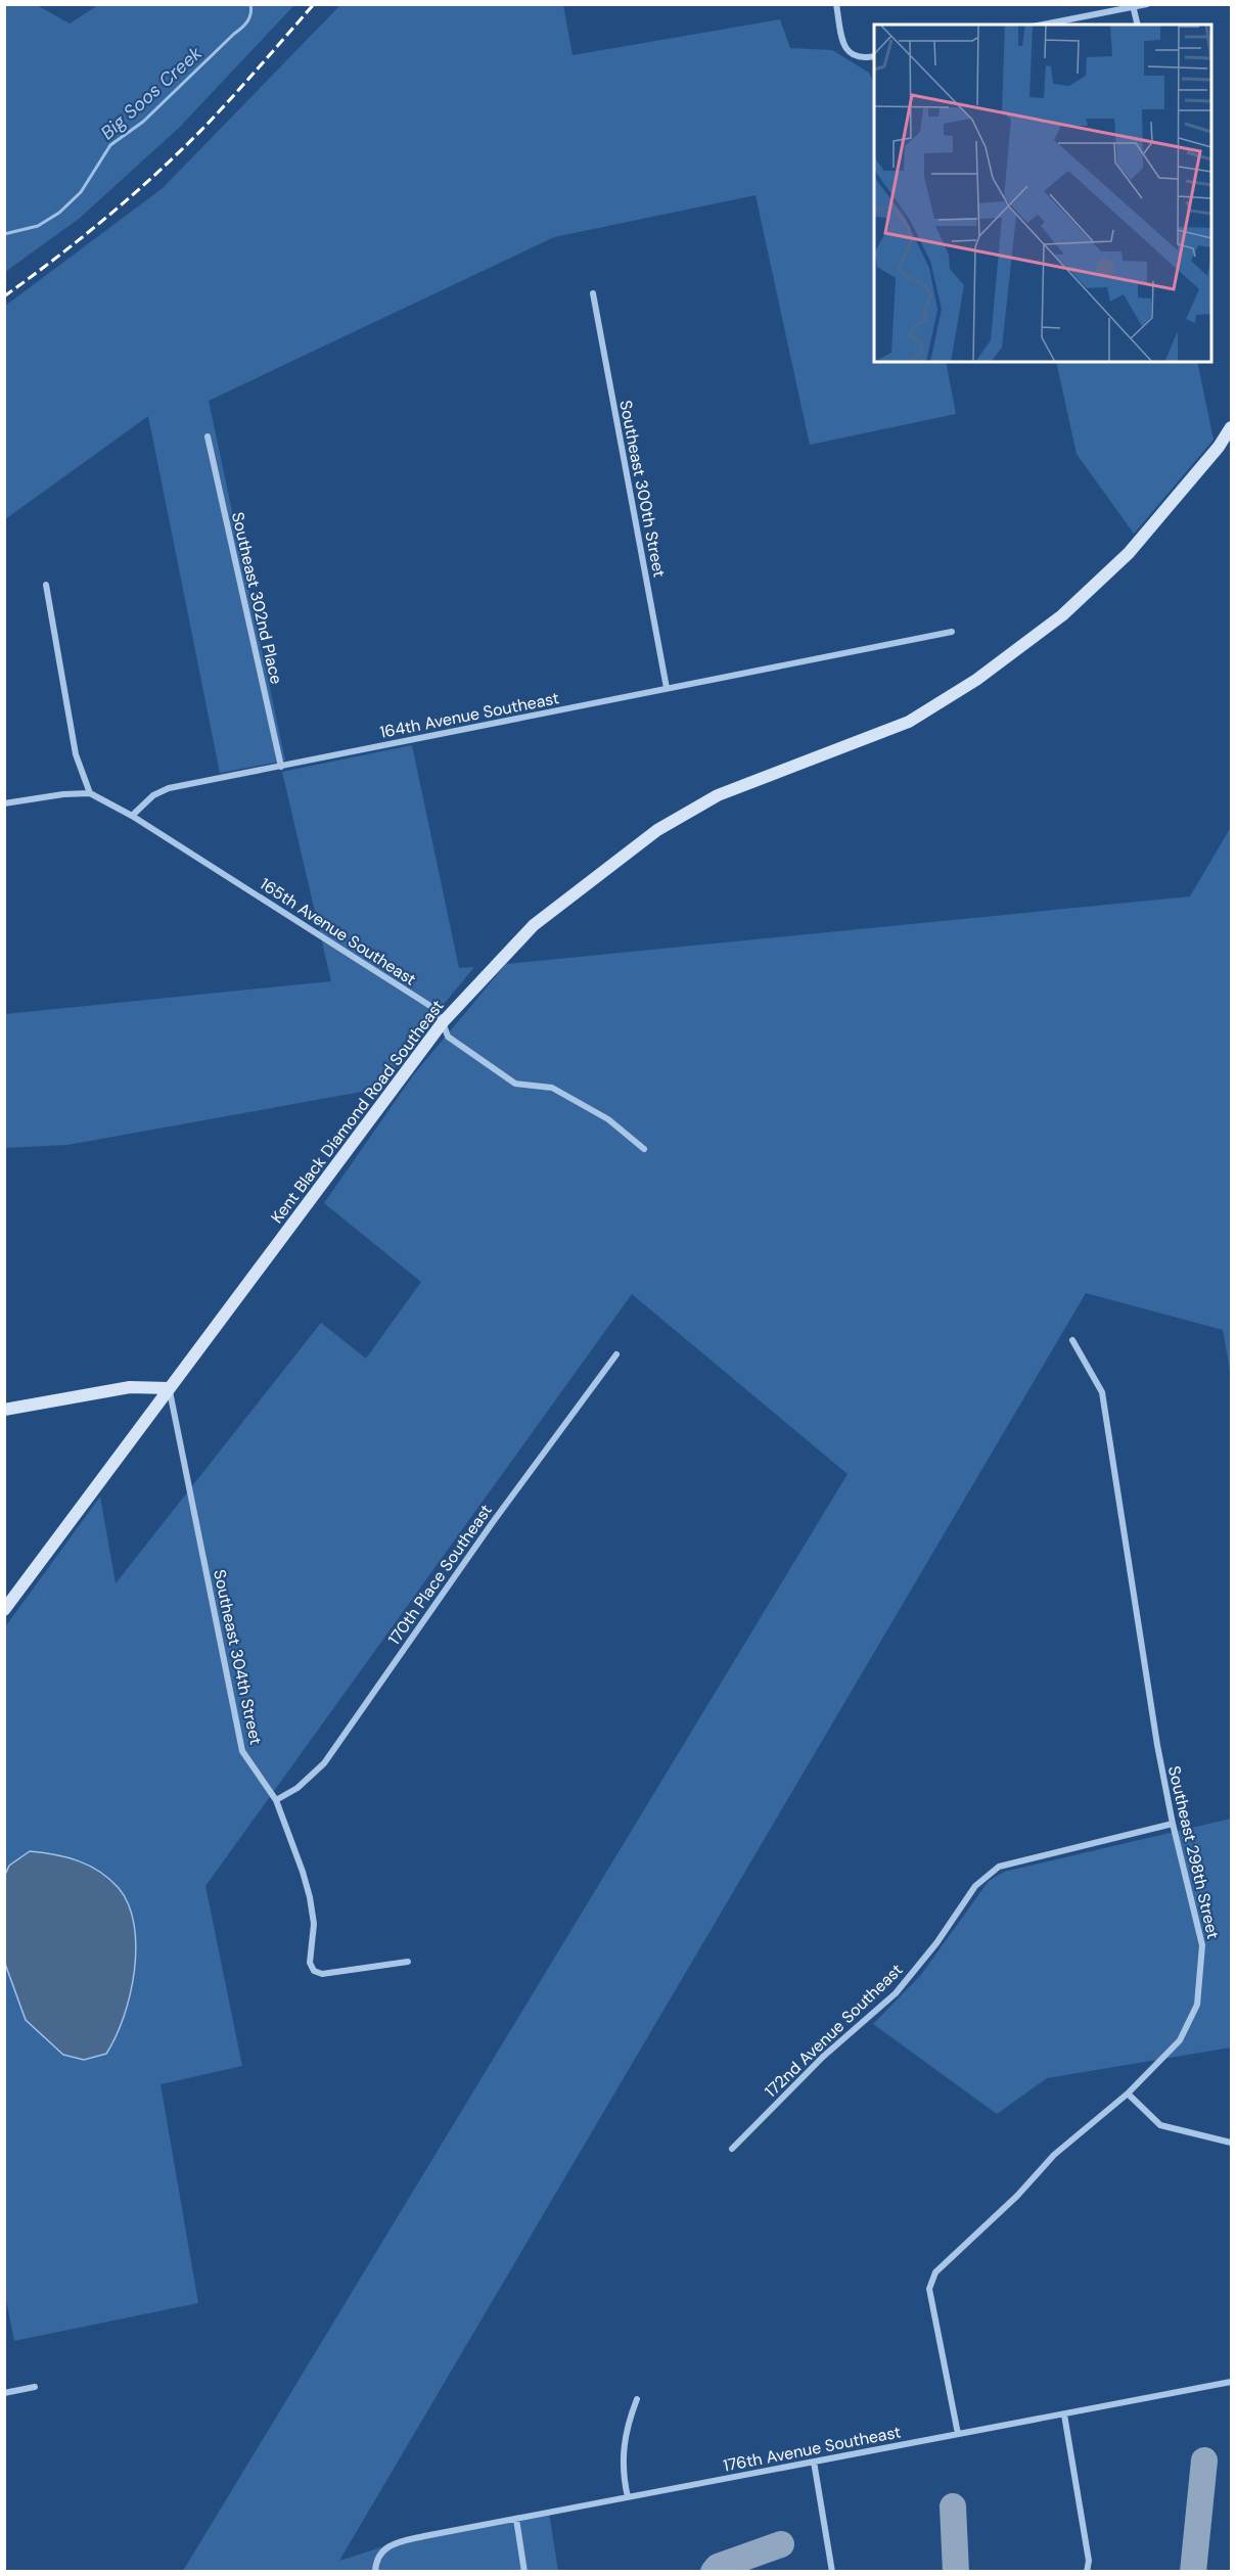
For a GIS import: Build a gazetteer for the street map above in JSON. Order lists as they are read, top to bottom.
{
  "streets": {
    "street": [
      "Southeast 300th Street",
      "Southeast 302nd Place",
      "164th Avenue Southeast",
      "165th Avenue Southeast",
      "Kent Black Diamond Road Southeast",
      "170th Place Southeast",
      "Southeast 304th Street",
      "Southeast 298th Street",
      "172nd Avenue Southeast",
      "176th Avenue Southeast"
    ]
  },
  "crossings": [
    ["Southeast 300th Street", "164th Avenue Southeast"],
    ["Southeast 302nd Place", "164th Avenue Southeast"],
    ["164th Avenue Southeast", "165th Avenue Southeast"],
    ["165th Avenue Southeast", "Kent Black Diamond Road Southeast"],
    ["Kent Black Diamond Road Southeast", "Southeast 304th Street"],
    ["170th Place Southeast", "Southeast 304th Street"],
    ["Southeast 298th Street", "172nd Avenue Southeast"],
    ["Southeast 298th Street", "176th Avenue Southeast"]
  ],
  "water": ["Big Soos Creek"]
}
